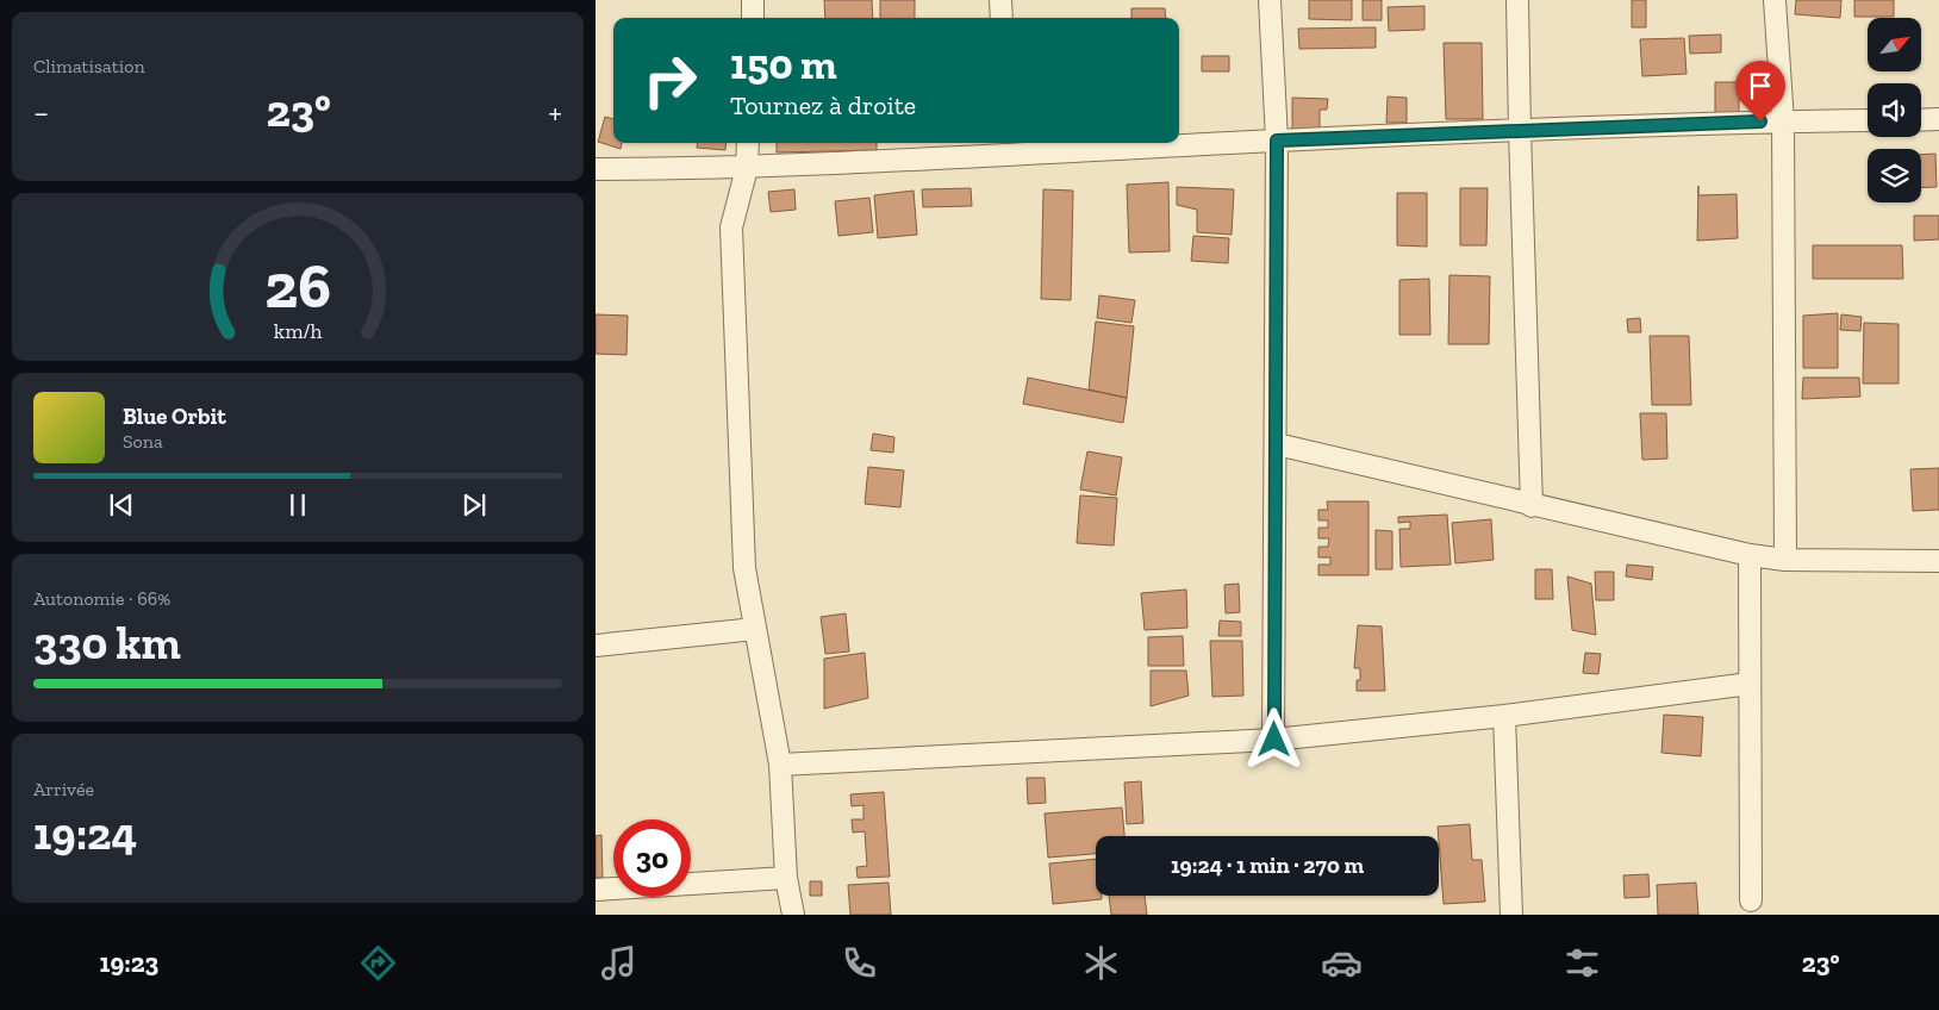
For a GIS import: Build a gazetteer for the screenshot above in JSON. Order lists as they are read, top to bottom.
{
  "north": "top right",
  "page": {
    "tile": [
      "Climatisation",
      ["Autonomie · 66%", "330 km"],
      ["Arrivée", "19:24"]
    ],
    "turn": ["150 m", "Tournez à droite"],
    "heat": ["−", "23°", "+"],
    "song": ["Blue Orbit", "Sona"],
    "limit": "30",
    "trip": "19:24 · 1 min · 270 m",
    "tabs": ["19:23", "23°"],
    "gauge": ["26", "km/h"]
  }
}
